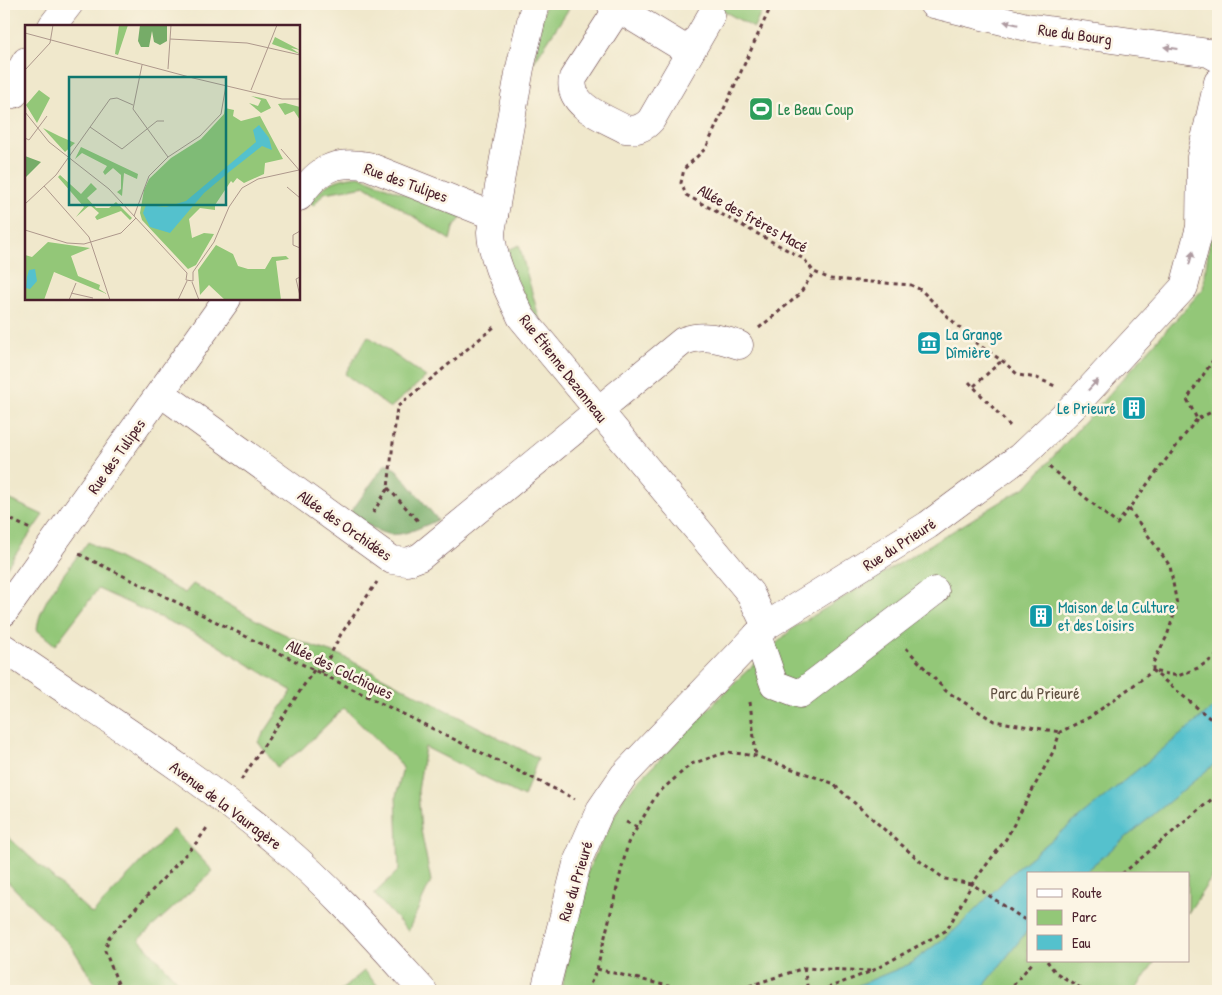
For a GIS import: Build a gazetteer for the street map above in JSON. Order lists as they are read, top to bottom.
{
  "streets": {
    "street": [
      "Rue du Bourg",
      "Rue des Tulipes",
      "Rue Étienne Dezanneau",
      "Allée des Orchidées",
      "Rue du Prieuré",
      "Avenue de la Vauragère"
    ],
    "path": ["Allée des frères Macé", "Allée des Colchiques"]
  },
  "crossings": [
    ["Rue des Tulipes", "Rue Étienne Dezanneau"],
    ["Rue des Tulipes", "Allée des Orchidées"],
    ["Rue Étienne Dezanneau", "Allée des Orchidées"],
    ["Rue Étienne Dezanneau", "Rue du Prieuré"]
  ],
  "one_way": ["Rue du Bourg", "Rue du Prieuré"],
  "parks": ["Parc du Prieuré"],
  "places": {
    "sports": ["Le Beau Coup"],
    "museum": ["La Grange Dîmière"],
    "building": ["Le Prieuré", "Maison de la Culture et des Loisirs"]
  },
  "legend": ["Route", "Parc", "Eau"]
}
